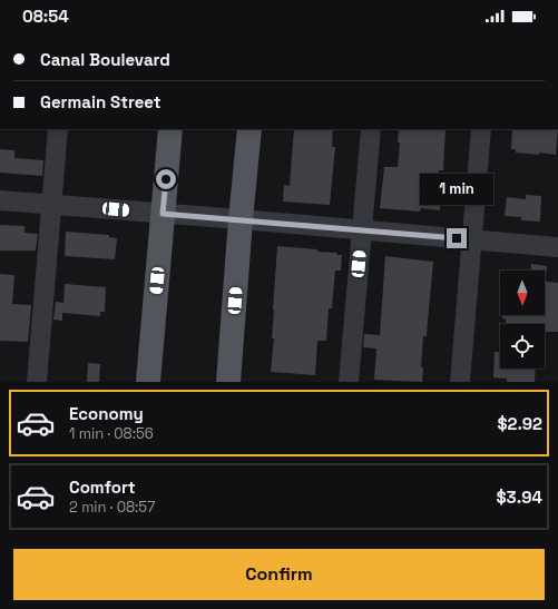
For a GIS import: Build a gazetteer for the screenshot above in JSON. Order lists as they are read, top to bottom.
{
  "north": "bottom",
  "page": {
    "status": "08:54",
    "banner": ["Canal Boulevard", "Germain Street"],
    "bubble": "1 min",
    "list": [
      {
        "name": "Economy",
        "note": "1 min · 08:56",
        "value": "$2.92"
      },
      {
        "name": "Comfort",
        "note": "2 min · 08:57",
        "value": "$3.94"
      }
    ],
    "buttons": "Confirm"
  }
}
